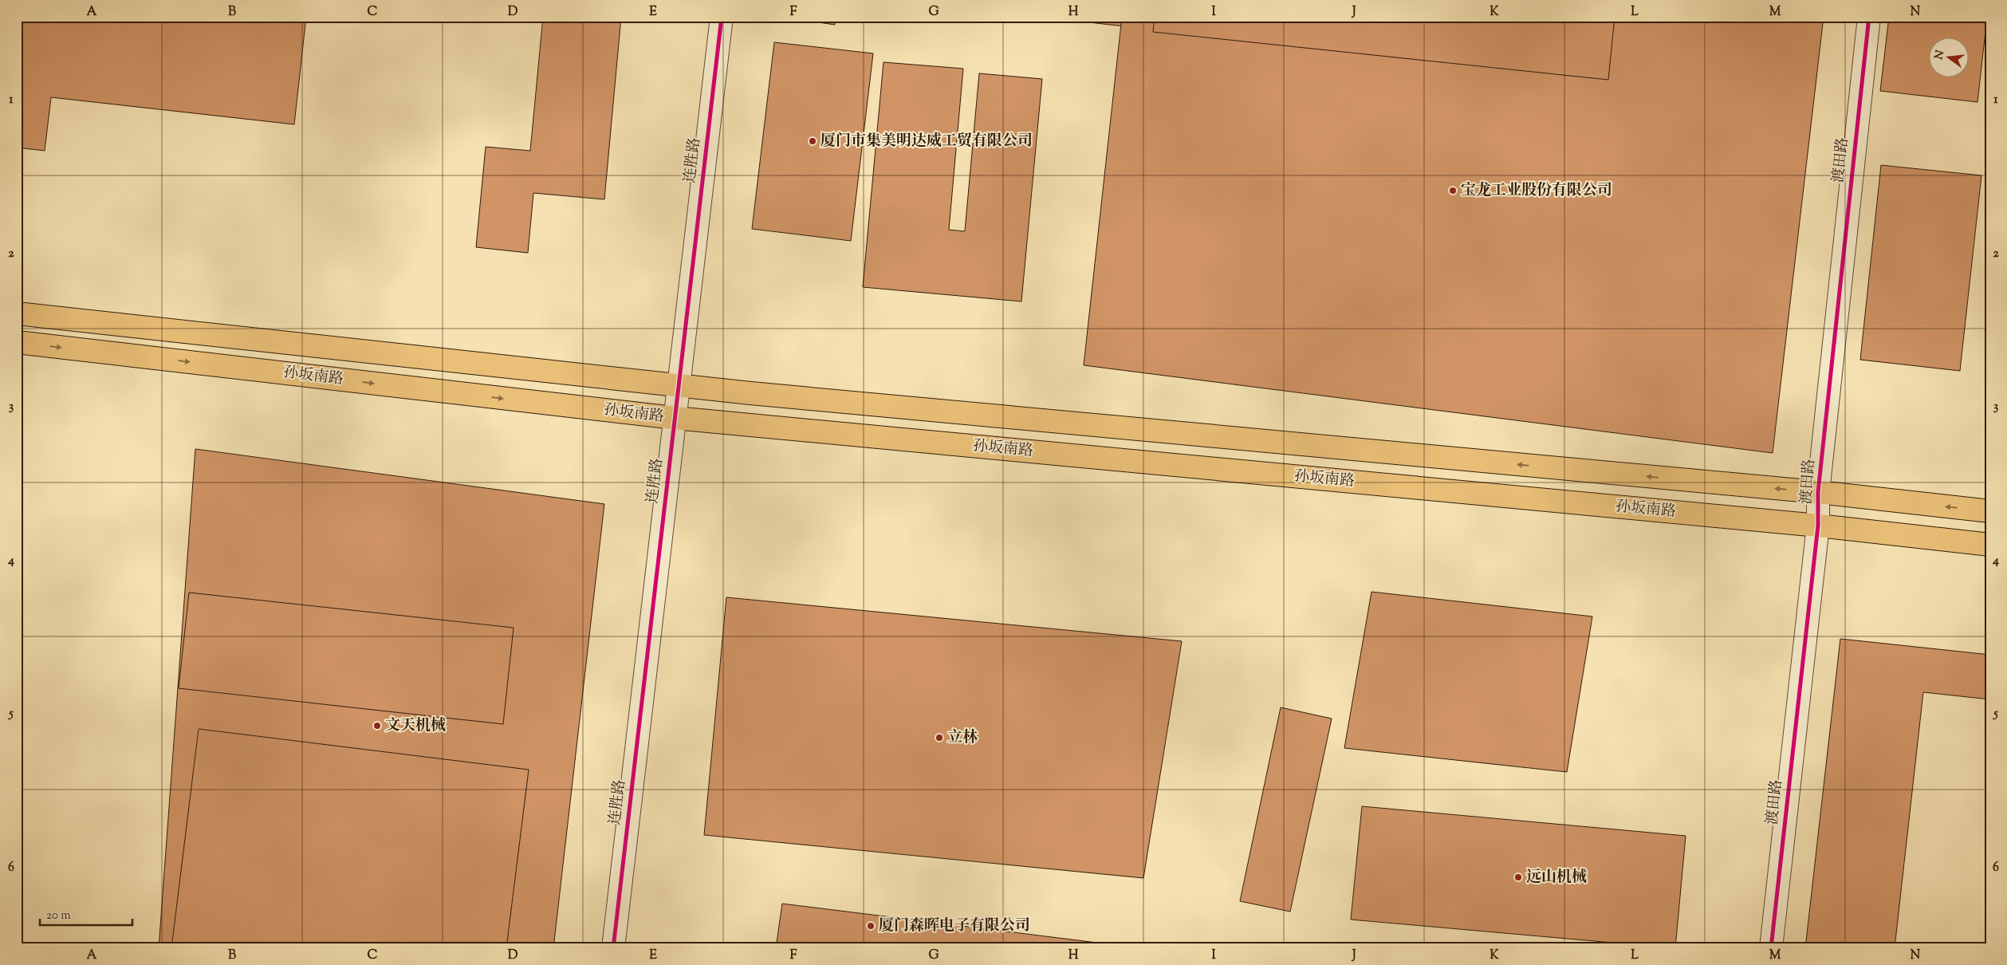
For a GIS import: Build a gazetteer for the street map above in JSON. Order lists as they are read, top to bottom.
{
  "streets": {
    "main road": ["孙坂南路"],
    "street": ["连胜路", "渡田路"]
  },
  "crossings": [
    ["连胜路", "孙坂南路"],
    ["渡田路", "孙坂南路"]
  ],
  "places": [
    "厦门市集美明达威工贸有限公司",
    "宝龙工业股份有限公司",
    "文天机械",
    "立林",
    "远山机械",
    "厦门森晖电子有限公司"
  ],
  "scale_bar": "20 m",
  "north": "left",
  "grid": {
    "columns": [
      "A",
      "B",
      "C",
      "D",
      "E",
      "F",
      "G",
      "H",
      "I",
      "J",
      "K",
      "L",
      "M",
      "N"
    ],
    "rows": [
      "1",
      "2",
      "3",
      "4",
      "5",
      "6"
    ]
  }
}
